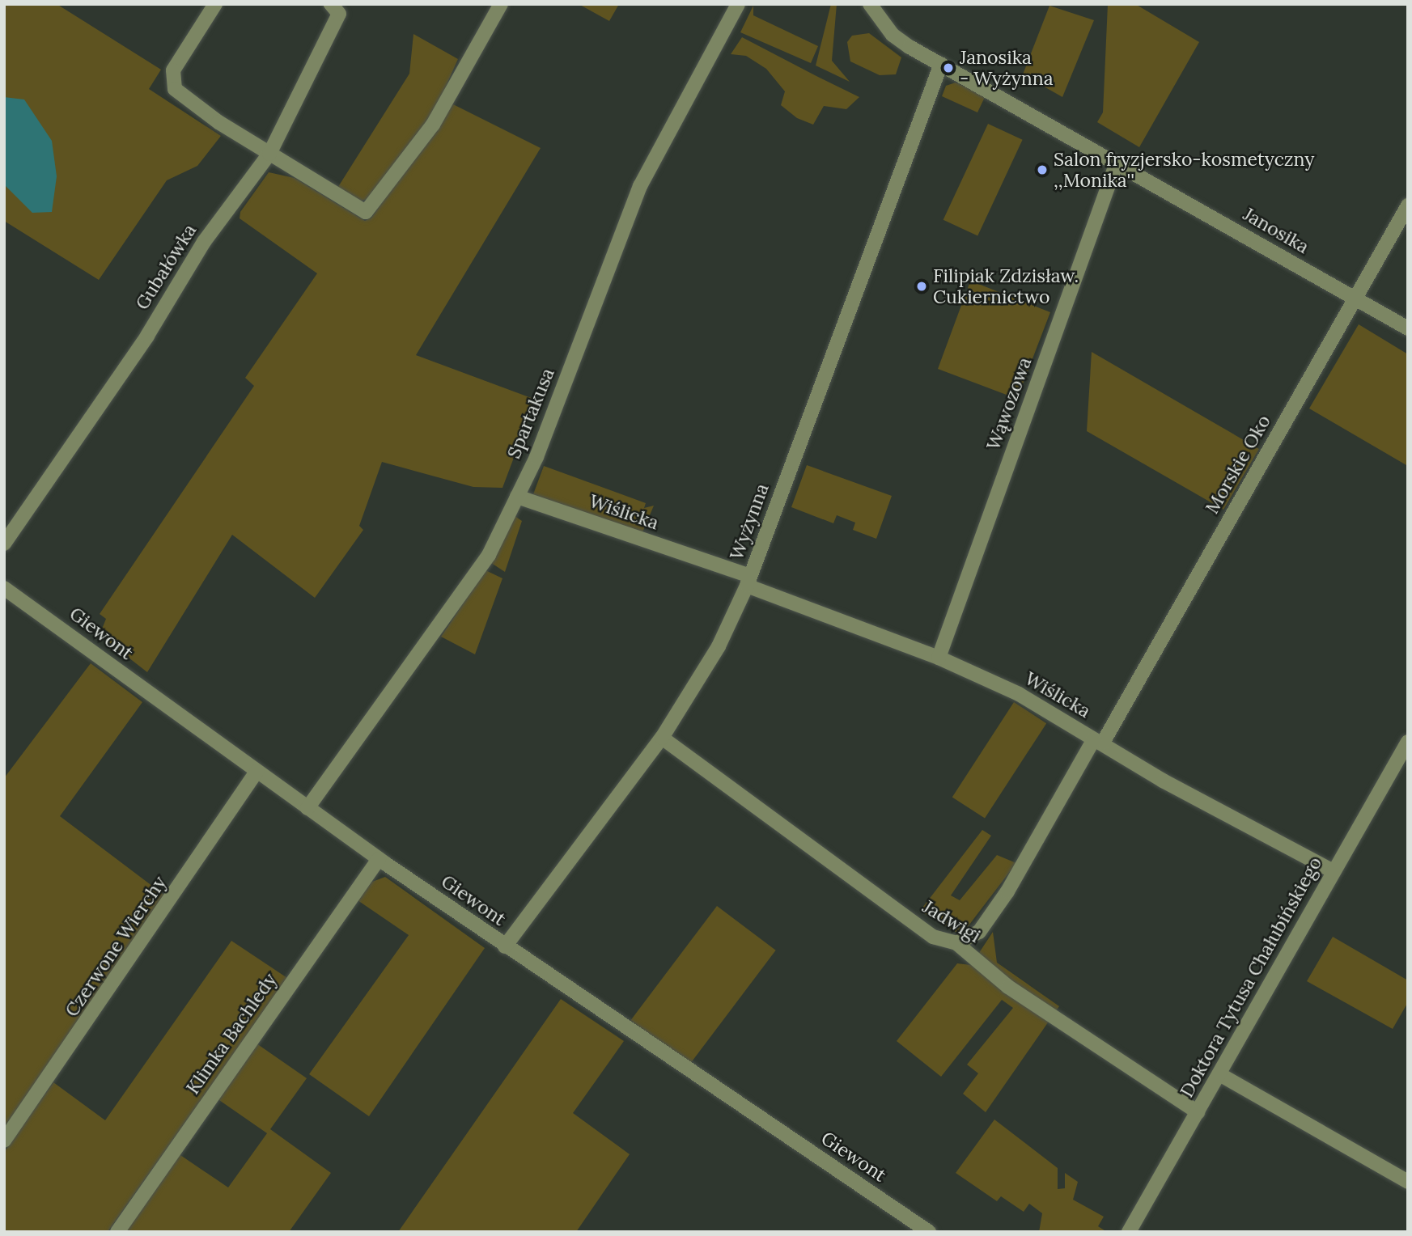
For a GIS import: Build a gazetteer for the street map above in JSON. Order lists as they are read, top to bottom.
{
  "streets": {
    "street": [
      "Janosika",
      "Gubałówka",
      "Wąwozowa",
      "Spartakusa",
      "Morskie Oko",
      "Wiślicka",
      "Wyżynna",
      "Giewont",
      "Jadwigi",
      "Czerwone Wierchy",
      "Doktora Tytusa Chałubińskiego",
      "Klimka Bachledy"
    ]
  },
  "crossings": [
    ["Janosika", "Wąwozowa"],
    ["Janosika", "Morskie Oko"],
    ["Janosika", "Wyżynna"],
    ["Wąwozowa", "Wiślicka"],
    ["Spartakusa", "Wiślicka"],
    ["Spartakusa", "Giewont"],
    ["Morskie Oko", "Wiślicka"],
    ["Morskie Oko", "Jadwigi"],
    ["Wiślicka", "Wyżynna"],
    ["Wiślicka", "Doktora Tytusa Chałubińskiego"],
    ["Wyżynna", "Giewont"],
    ["Wyżynna", "Jadwigi"],
    ["Giewont", "Czerwone Wierchy"],
    ["Giewont", "Klimka Bachledy"],
    ["Jadwigi", "Doktora Tytusa Chałubińskiego"]
  ],
  "places": ["Janosika - Wyżynna", "Salon fryzjersko-kosmetyczny ,,Monika''", "Filipiak Zdzisław. Cukiernictwo"]
}
